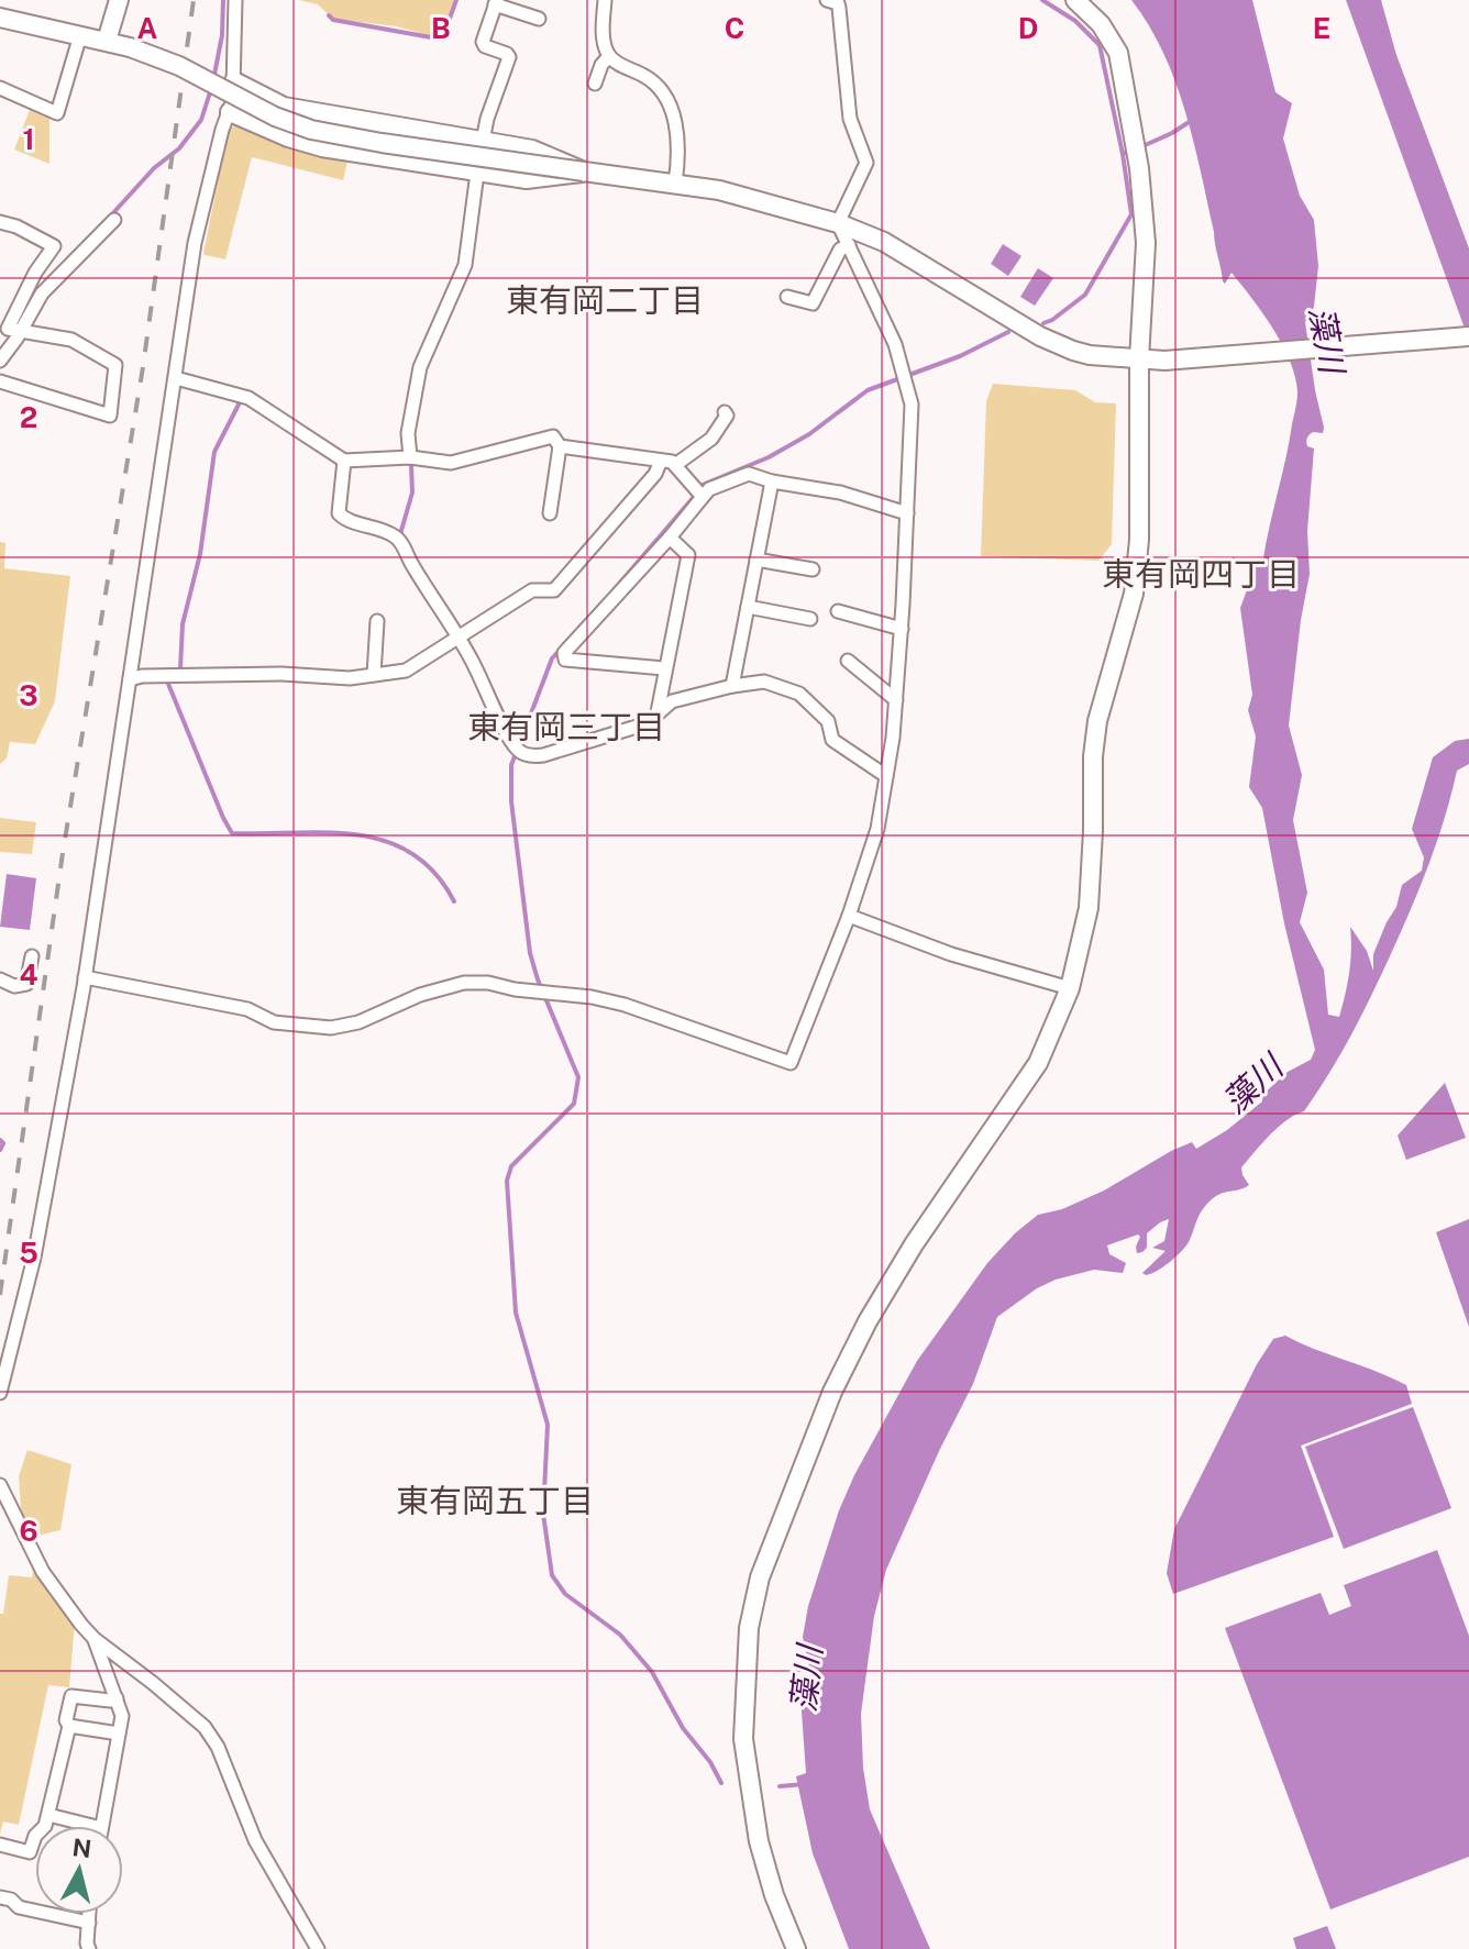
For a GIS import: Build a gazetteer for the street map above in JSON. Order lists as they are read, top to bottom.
{
  "districts": [
    "東有岡二丁目",
    "東有岡四丁目",
    "東有岡三丁目",
    "東有岡五丁目"
  ],
  "water": ["藻川"],
  "north": "top",
  "grid": {
    "columns": [
      "A",
      "B",
      "C",
      "D",
      "E"
    ],
    "rows": [
      "1",
      "2",
      "3",
      "4",
      "5",
      "6"
    ]
  }
}
